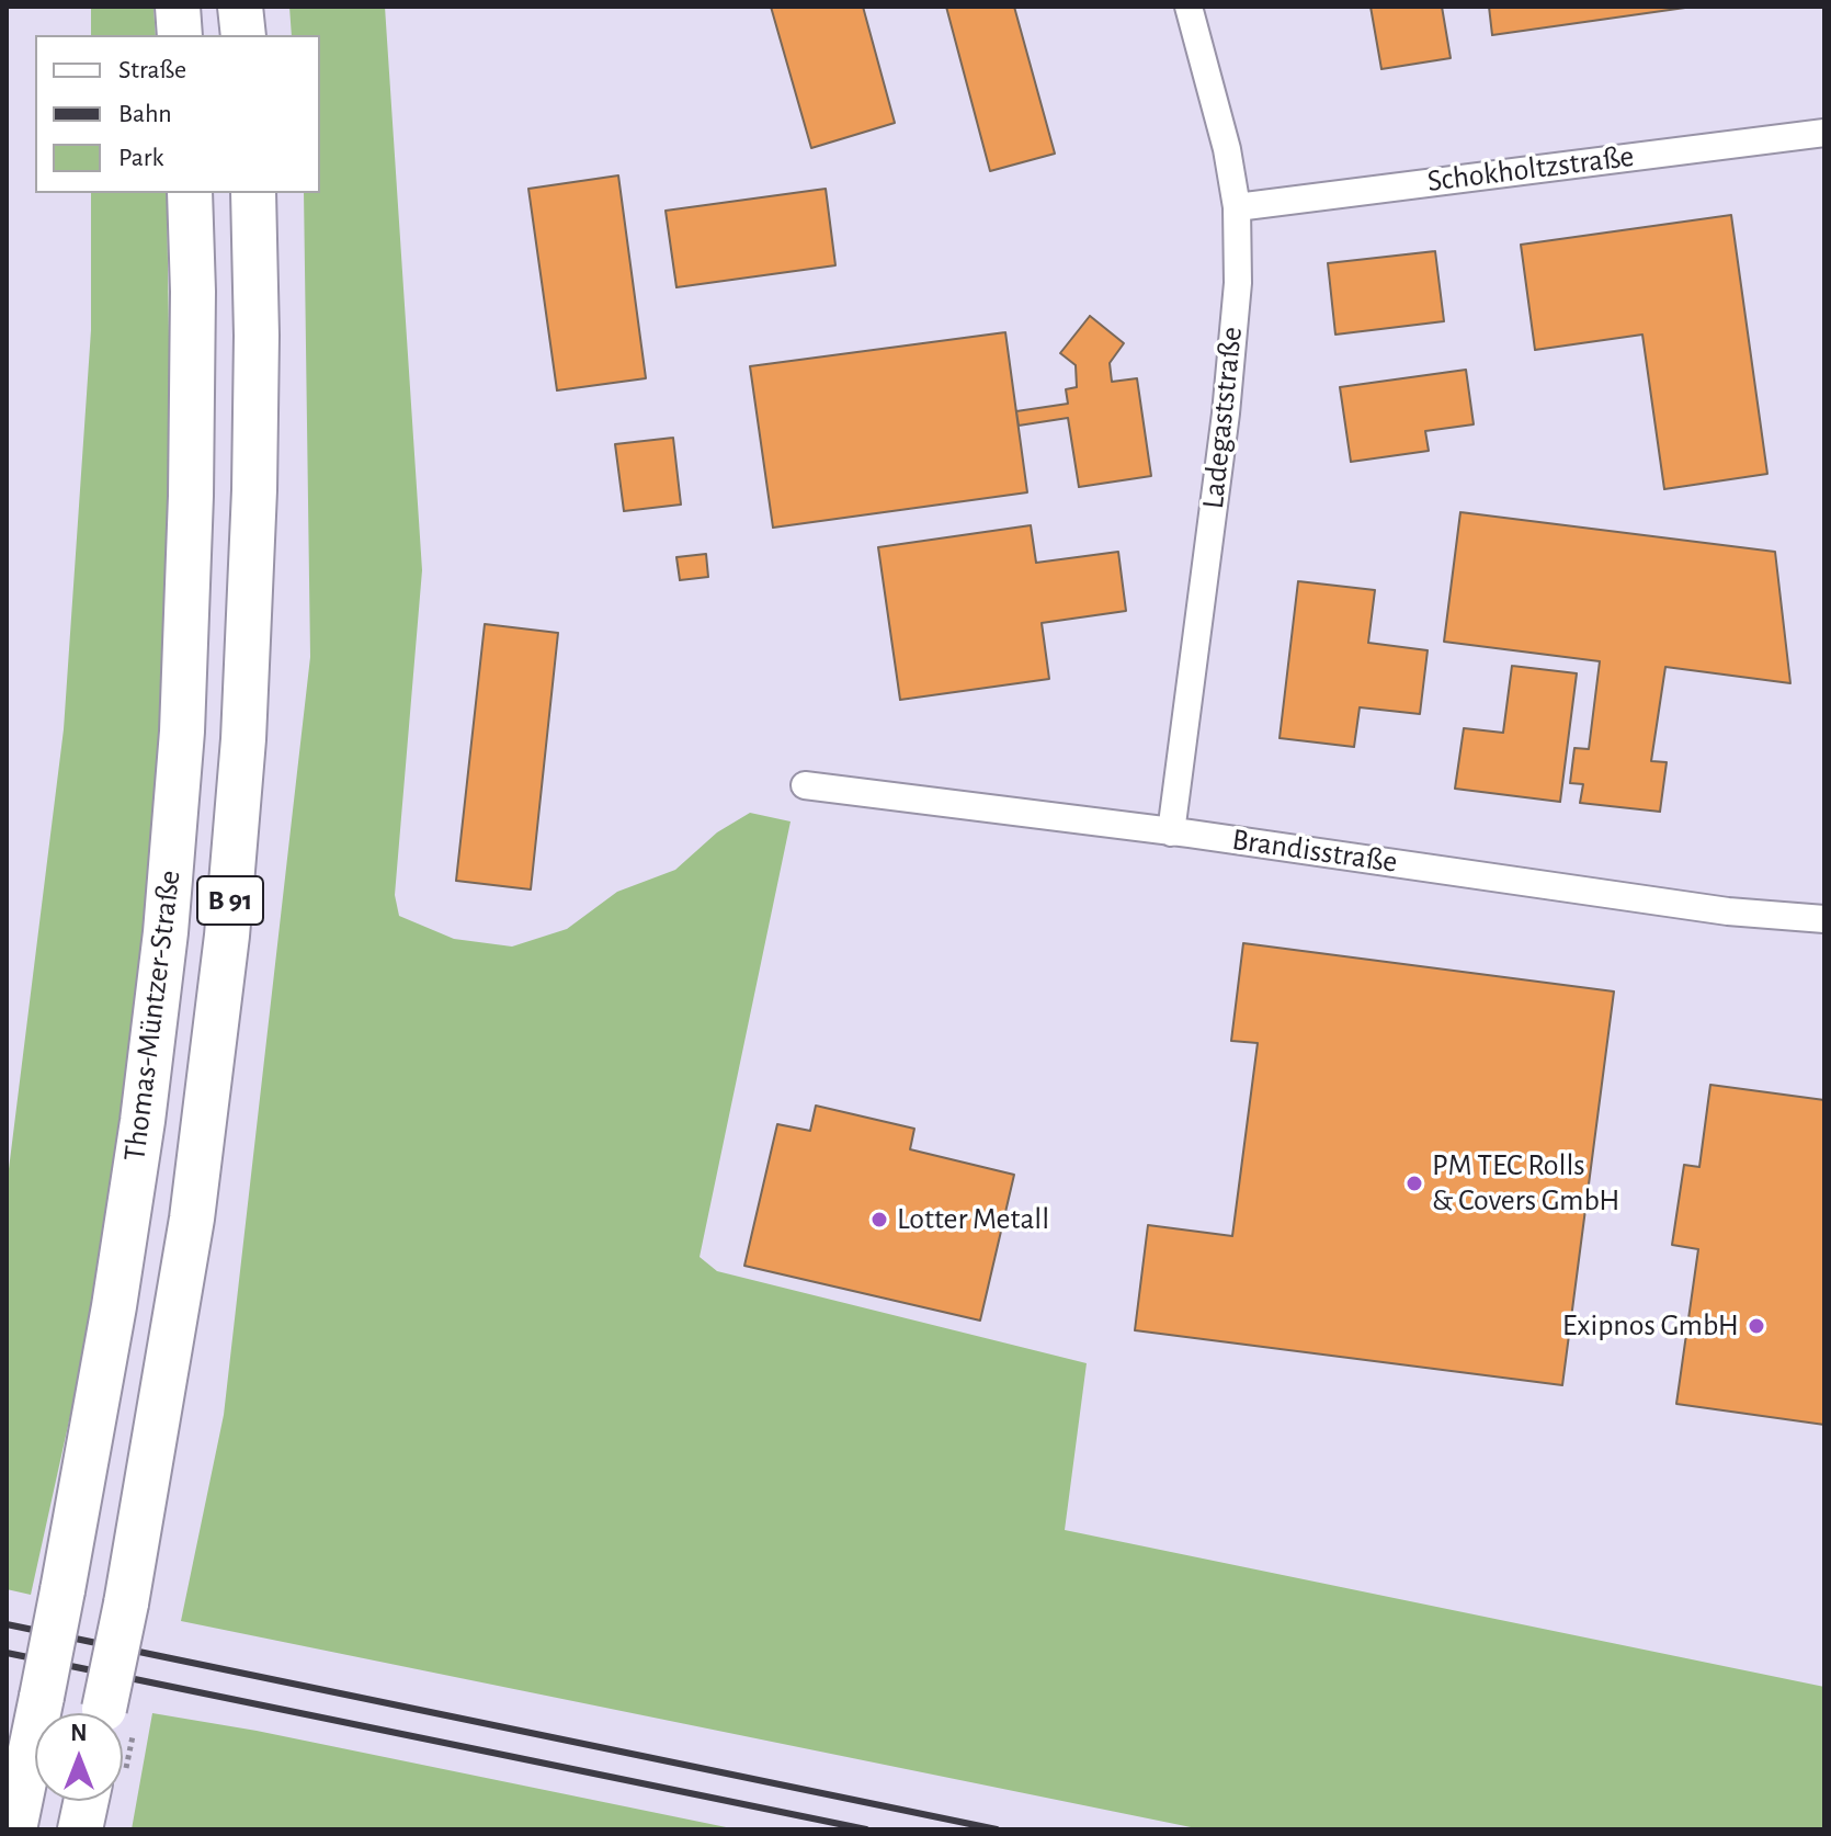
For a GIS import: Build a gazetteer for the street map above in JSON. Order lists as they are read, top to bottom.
{
  "streets": {
    "main road": ["B 91", "Thomas-Müntzer-Straße"],
    "street": ["Schokholtzstraße", "Ladegaststraße", "Brandisstraße"]
  },
  "crossings": [
    ["Schokholtzstraße", "Ladegaststraße"],
    ["Ladegaststraße", "Brandisstraße"]
  ],
  "places": ["PM TEC Rolls & Covers GmbH", "Lotter Metall", "Exipnos GmbH"],
  "legend": ["Straße", "Bahn", "Park"],
  "north": "top"
}
